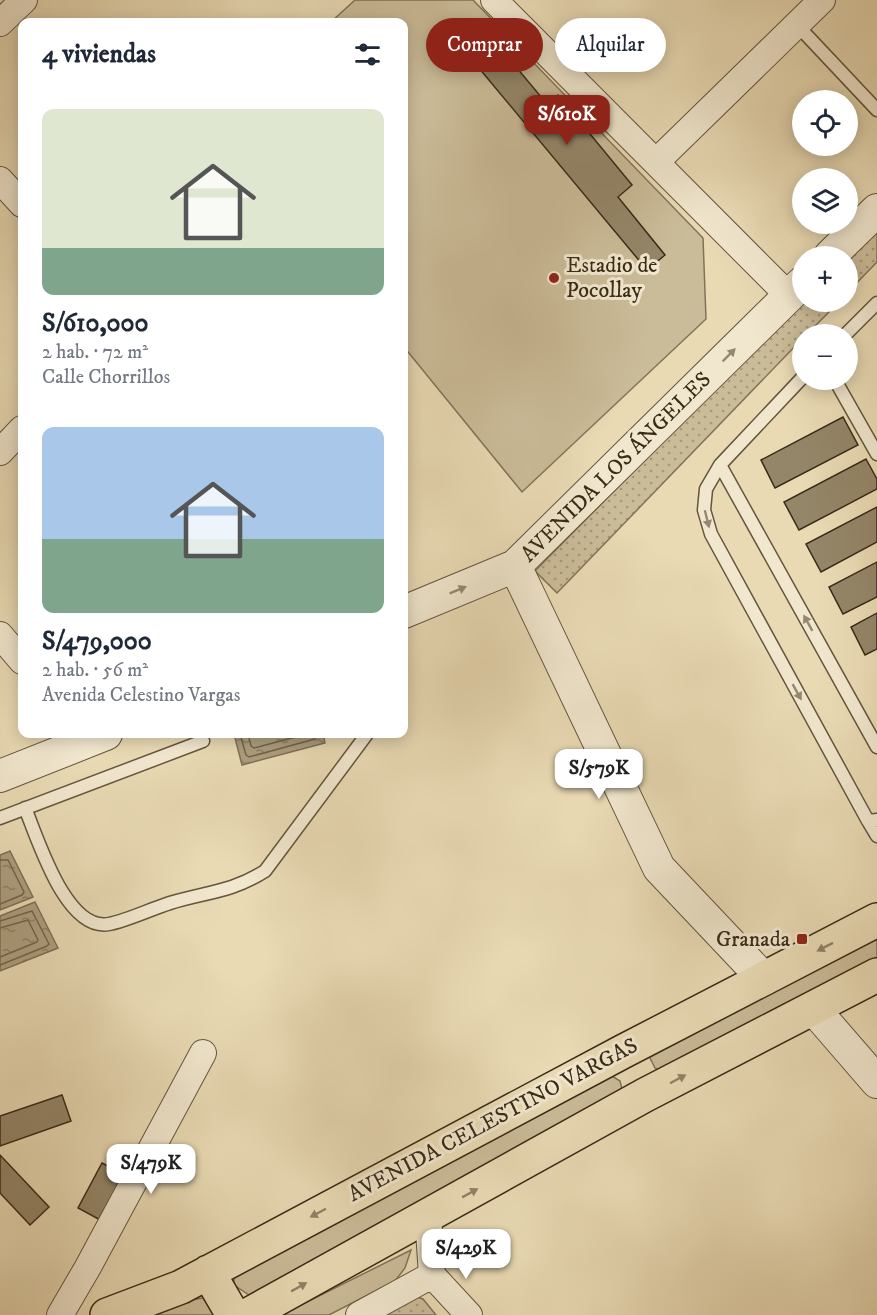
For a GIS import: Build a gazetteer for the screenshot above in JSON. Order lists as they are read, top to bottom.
{
  "streets": {
    "main road": ["AVENIDA CELESTINO VARGAS"],
    "street": ["AVENIDA LOS ÁNGELES"]
  },
  "one_way": ["AVENIDA LOS ÁNGELES"],
  "places": {
    "other": ["Estadio de Pocollay"],
    "transit": ["Granada"]
  },
  "page": {
    "chip": ["Comprar", "Alquilar"],
    "heading": "4 viviendas",
    "map_buttons": ["+", "−"],
    "list": [
      {
        "name": "S/610,000",
        "note": "2 hab. · 72 m² · Calle Chorrillos"
      },
      {
        "name": "S/479,000",
        "note": "2 hab. · 56 m² · Avenida Celestino Vargas"
      }
    ],
    "price": [
      "S/610K",
      "S/579K",
      "S/479K",
      "S/429K"
    ]
  }
}
